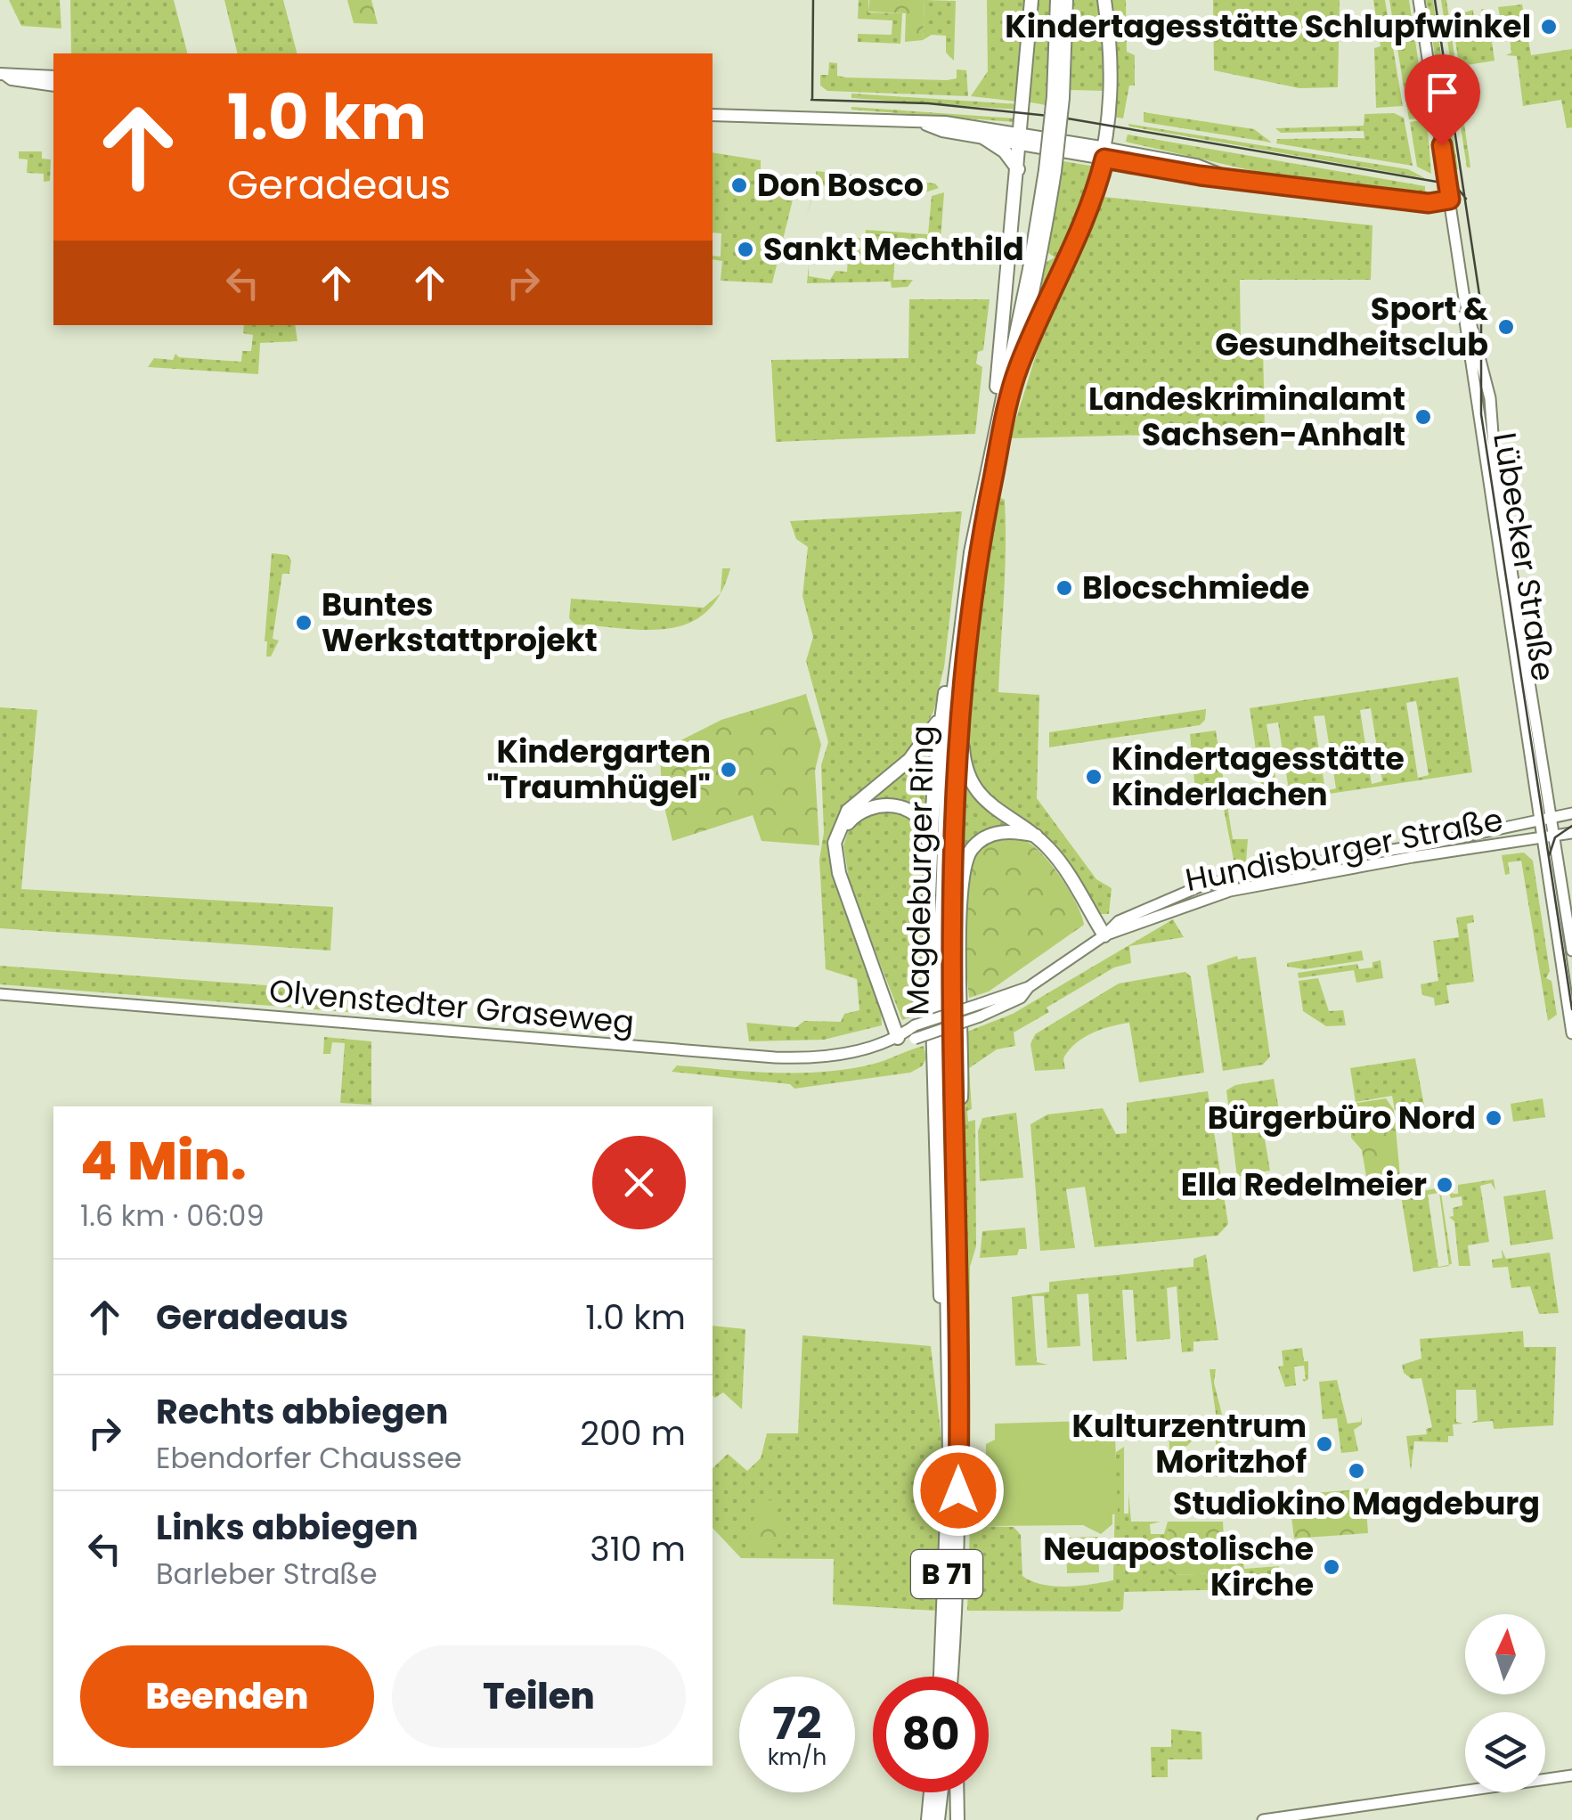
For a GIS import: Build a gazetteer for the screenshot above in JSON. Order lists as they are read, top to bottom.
{
  "streets": {
    "highway": ["Magdeburger Ring", "B 71"],
    "main road": ["Lübecker Straße", "Hundisburger Straße", "Olvenstedter Graseweg"]
  },
  "crossings": [
    ["Lübecker Straße", "Hundisburger Straße"],
    ["Hundisburger Straße", "Olvenstedter Graseweg"],
    ["Magdeburger Ring", "B 71"]
  ],
  "places": [
    "Kindertagesstätte Schlupfwinkel",
    "Don Bosco",
    "Sankt Mechthild",
    "Sport & Gesundheitsclub",
    "Landeskriminalamt Sachsen-Anhalt",
    "Blocschmiede",
    "Buntes Werkstattprojekt",
    "Kindergarten \"Traumhügel\"",
    "Kindertagesstätte Kinderlachen",
    "Bürgerbüro Nord",
    "Ella Redelmeier",
    "Kulturzentrum Moritzhof",
    "Studiokino Magdeburg",
    "Neuapostolische Kirche"
  ],
  "north": "top",
  "page": {
    "turn": ["1.0 km", "Geradeaus"],
    "heading": ["4 Min.", "1.6 km · 06:09"],
    "list": [
      {
        "name": "Geradeaus",
        "value": "1.0 km"
      },
      {
        "name": "Rechts abbiegen",
        "note": "Ebendorfer Chaussee",
        "value": "200 m"
      },
      {
        "name": "Links abbiegen",
        "note": "Barleber Straße",
        "value": "310 m"
      }
    ],
    "buttons": ["Beenden", "Teilen"],
    "speed": "72 km/h",
    "limit": "80"
  }
}
